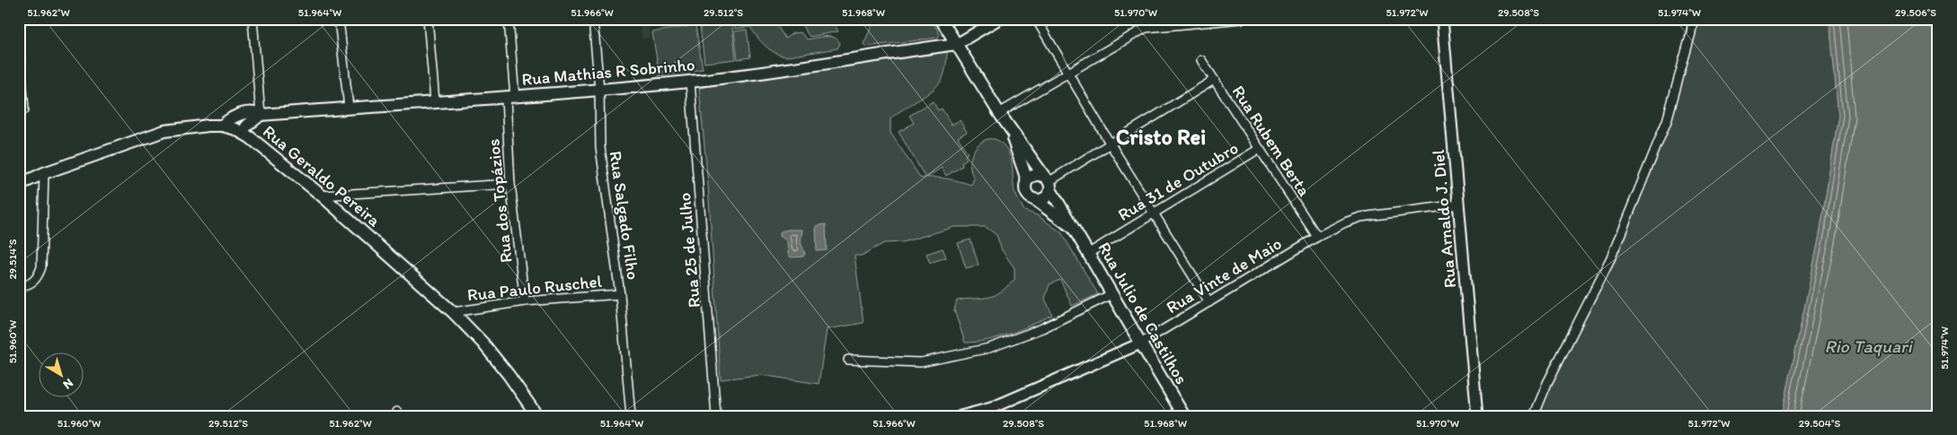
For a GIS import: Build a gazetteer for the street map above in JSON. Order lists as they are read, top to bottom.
{
  "streets": {
    "main road": ["Rua Mathias R Sobrinho", "Rua Geraldo Pereira", "Rua Julio de Castilhos"],
    "street": [
      "Rua Rubem Berta",
      "Rua 31 de Outubro",
      "Rua dos Topázios",
      "Rua Salgado Filho",
      "Rua Arnaldo J. Diel",
      "Rua 25 de Julho",
      "Rua Vinte de Maio",
      "Rua Paulo Ruschel"
    ]
  },
  "crossings": [
    ["Rua Mathias R Sobrinho", "Rua Geraldo Pereira"],
    ["Rua Mathias R Sobrinho", "Rua dos Topázios"],
    ["Rua Mathias R Sobrinho", "Rua Salgado Filho"],
    ["Rua Mathias R Sobrinho", "Rua 25 de Julho"],
    ["Rua Mathias R Sobrinho", "Rua Julio de Castilhos"],
    ["Rua Rubem Berta", "Rua 31 de Outubro"],
    ["Rua Rubem Berta", "Rua Vinte de Maio"],
    ["Rua Geraldo Pereira", "Rua Paulo Ruschel"],
    ["Rua 31 de Outubro", "Rua Julio de Castilhos"],
    ["Rua dos Topázios", "Rua Paulo Ruschel"],
    ["Rua Salgado Filho", "Rua Paulo Ruschel"],
    ["Rua Arnaldo J. Diel", "Rua Vinte de Maio"],
    ["Rua Vinte de Maio", "Rua Julio de Castilhos"]
  ],
  "districts": ["Cristo Rei"],
  "water": ["Rio Taquari"],
  "north": "bottom right",
  "coordinates": [
    "51.962°W",
    "51.964°W",
    "51.966°W",
    "29.512°S",
    "51.968°W",
    "51.970°W",
    "51.972°W",
    "29.508°S",
    "51.974°W",
    "29.506°S",
    "29.514°S",
    "51.960°W",
    "29.504°S"
  ]
}
